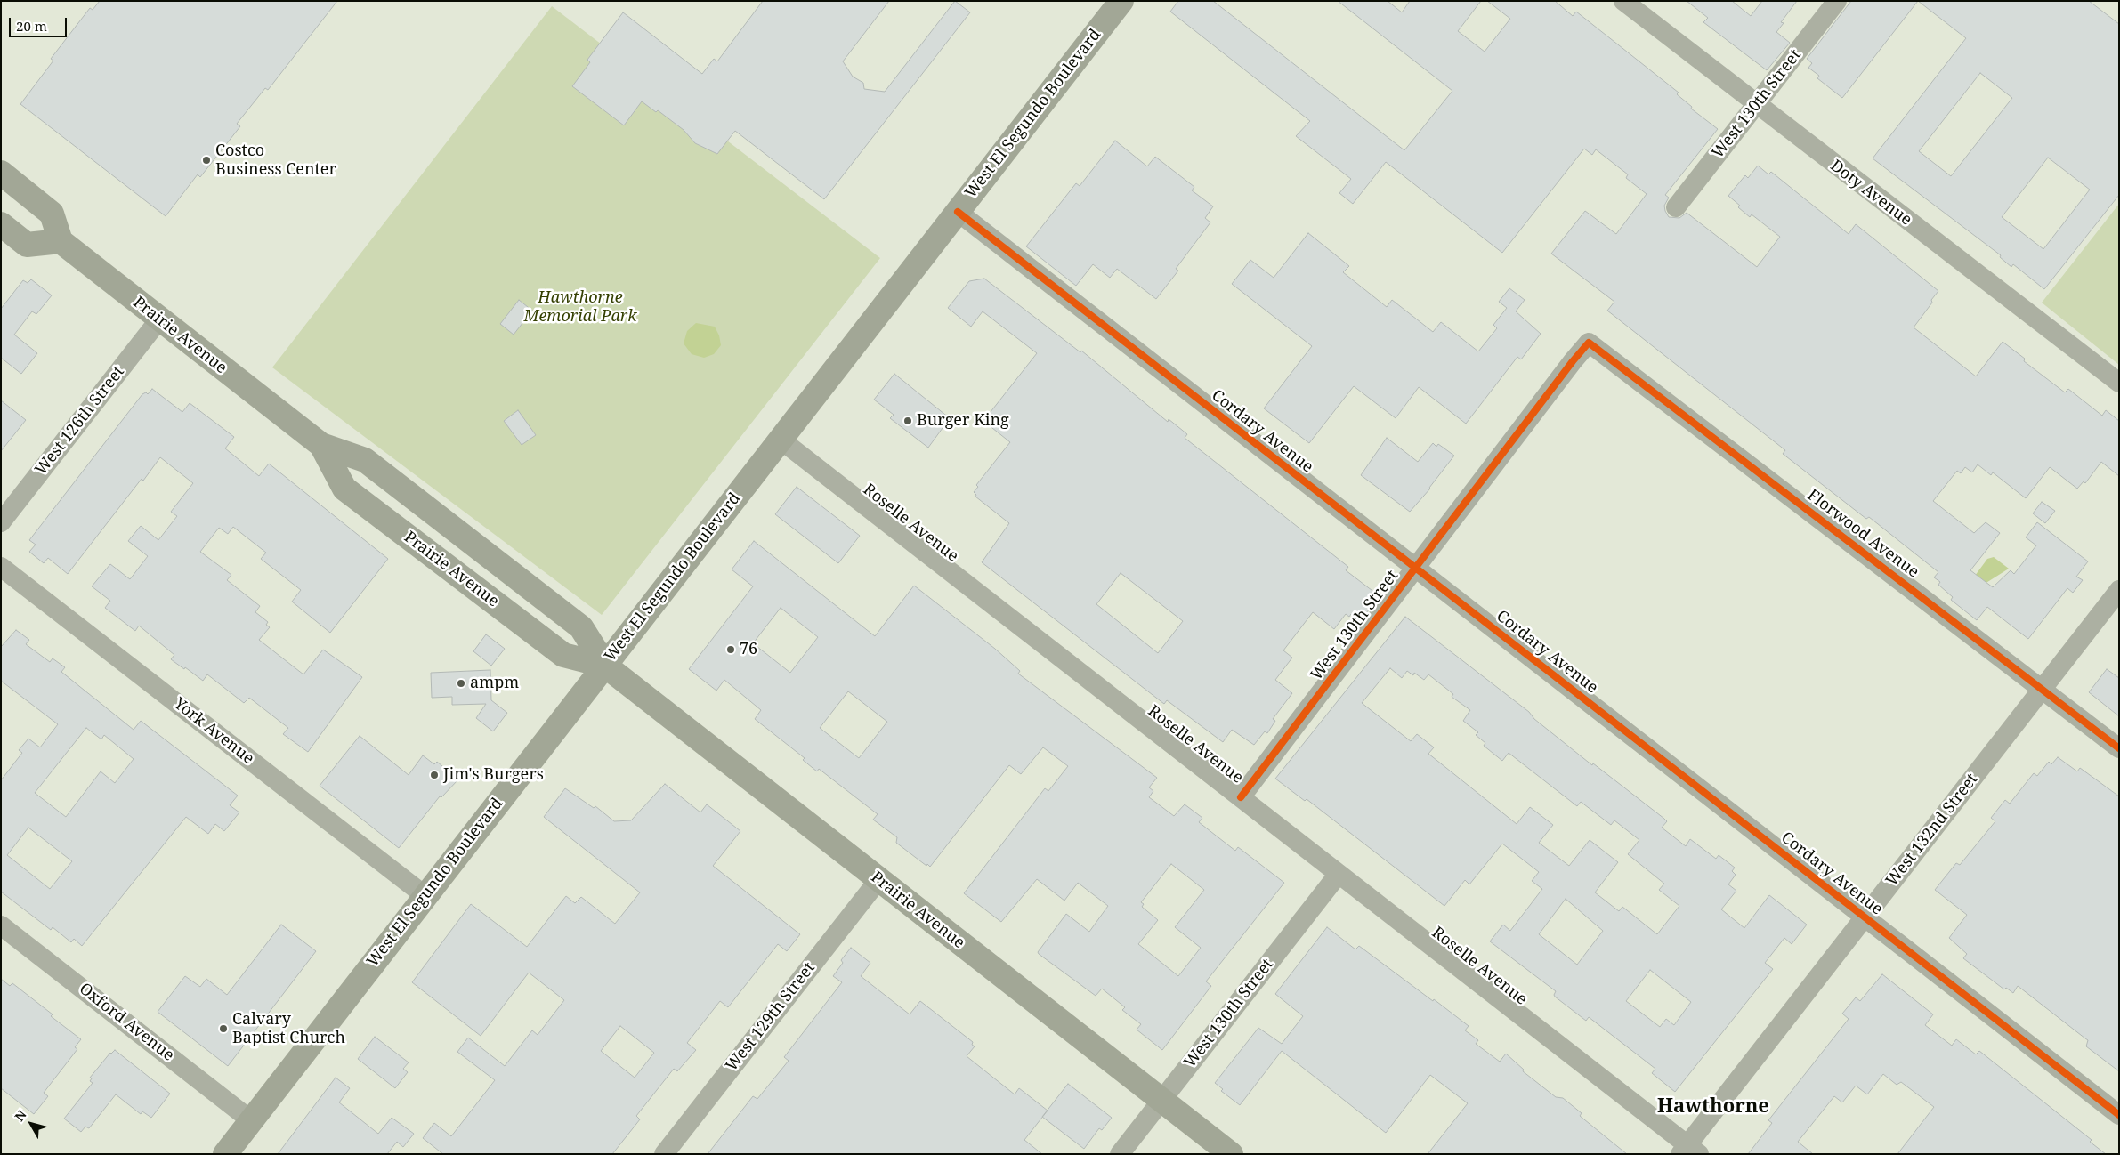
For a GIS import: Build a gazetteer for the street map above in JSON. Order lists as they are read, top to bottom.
{
  "streets": {
    "main road": ["West El Segundo Boulevard", "Prairie Avenue"],
    "street": [
      "West 130th Street",
      "Doty Avenue",
      "West 126th Street",
      "Cordary Avenue",
      "Roselle Avenue",
      "Florwood Avenue",
      "York Avenue",
      "West 132nd Street",
      "West 129th Street",
      "Oxford Avenue"
    ]
  },
  "crossings": [
    ["West 130th Street", "Doty Avenue"],
    ["West 130th Street", "Prairie Avenue"],
    ["West 130th Street", "Cordary Avenue"],
    ["West 130th Street", "Roselle Avenue"],
    ["West 130th Street", "Florwood Avenue"],
    ["West El Segundo Boulevard", "Prairie Avenue"],
    ["West El Segundo Boulevard", "Cordary Avenue"],
    ["West El Segundo Boulevard", "Roselle Avenue"],
    ["West El Segundo Boulevard", "York Avenue"],
    ["West El Segundo Boulevard", "Oxford Avenue"],
    ["Prairie Avenue", "West 126th Street"],
    ["Prairie Avenue", "West 129th Street"],
    ["Cordary Avenue", "West 132nd Street"],
    ["Roselle Avenue", "West 132nd Street"],
    ["Florwood Avenue", "West 132nd Street"]
  ],
  "districts": ["Hawthorne"],
  "parks": ["Hawthorne Memorial Park"],
  "places": [
    "Costco Business Center",
    "Burger King",
    "76",
    "ampm",
    "Jim's Burgers",
    "Calvary Baptist Church"
  ],
  "scale_bar": "20 m",
  "north": "top left"
}
